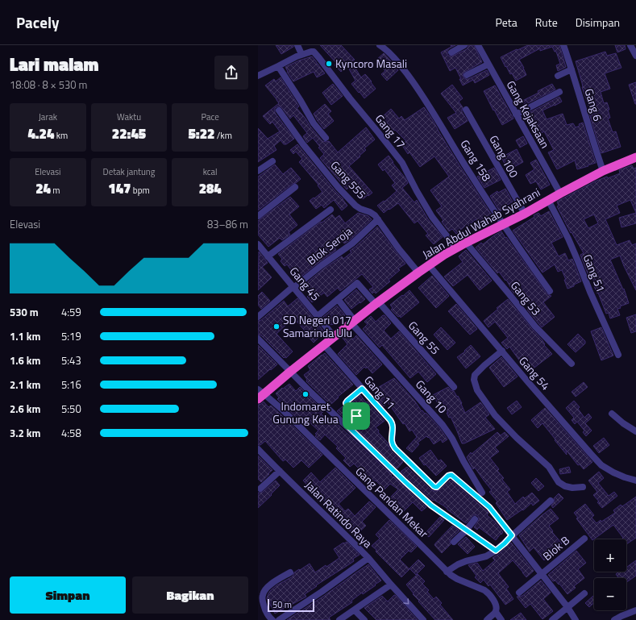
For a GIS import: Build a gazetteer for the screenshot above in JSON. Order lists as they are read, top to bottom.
{
  "streets": {
    "highway": ["Jalan Abdul Wahab Syahrani"],
    "street": [
      "Gang 6",
      "Gang Kejaksaan",
      "Gang 17",
      "Gang 100",
      "Gang 158",
      "Gang 555",
      "Blok Seroja",
      "Gang 51",
      "Gang 45",
      "Gang 53",
      "Gang 55",
      "Gang 54",
      "Gang 11",
      "Gang 10",
      "Gang Pandan Mekar",
      "Jalan Ratindo Raya",
      "Blok B"
    ]
  },
  "crossings": [
    ["Gang 6", "Jalan Abdul Wahab Syahrani"],
    ["Gang Kejaksaan", "Jalan Abdul Wahab Syahrani"],
    ["Gang 17", "Jalan Abdul Wahab Syahrani"],
    ["Gang 100", "Jalan Abdul Wahab Syahrani"],
    ["Gang 158", "Jalan Abdul Wahab Syahrani"],
    ["Gang 555", "Jalan Abdul Wahab Syahrani"],
    ["Gang 555", "Blok Seroja"],
    ["Jalan Abdul Wahab Syahrani", "Gang 51"],
    ["Jalan Abdul Wahab Syahrani", "Gang 45"],
    ["Jalan Abdul Wahab Syahrani", "Gang 53"],
    ["Jalan Abdul Wahab Syahrani", "Gang 55"],
    ["Jalan Abdul Wahab Syahrani", "Gang 54"],
    ["Jalan Abdul Wahab Syahrani", "Gang 11"],
    ["Jalan Abdul Wahab Syahrani", "Gang 10"],
    ["Jalan Abdul Wahab Syahrani", "Gang Pandan Mekar"],
    ["Blok Seroja", "Gang 45"],
    ["Gang 55", "Gang 10"]
  ],
  "places": ["Kyncoro Masali", "SD Negeri 017 Samarinda Ulu", "Indomaret Gunung Kelua"],
  "scale_bar": "50 m",
  "page": {
    "header": "Pacely",
    "nav": ["Peta", "Rute", "Disimpan"],
    "heading": ["Lari malam", "18:08 · 8 × 530 m"],
    "stats": [
      ["Jarak", "4.24 km"],
      ["Waktu", "22:45"],
      ["Pace", "5:22 /km"],
      ["Elevasi", "24 m"],
      ["Detak jantung", "147 bpm"],
      ["kcal", "284"]
    ],
    "chart": ["Elevasi", "83–86 m"],
    "list": [
      {
        "name": "530 m",
        "note": "4:59"
      },
      {
        "name": "1.1 km",
        "note": "5:19"
      },
      {
        "name": "1.6 km",
        "note": "5:43"
      },
      {
        "name": "2.1 km",
        "note": "5:16"
      },
      {
        "name": "2.6 km",
        "note": "5:50"
      },
      {
        "name": "3.2 km",
        "note": "4:58"
      }
    ],
    "map_buttons": ["+", "−"],
    "buttons": ["Simpan", "Bagikan"],
    "scale": "50 m"
  }
}
